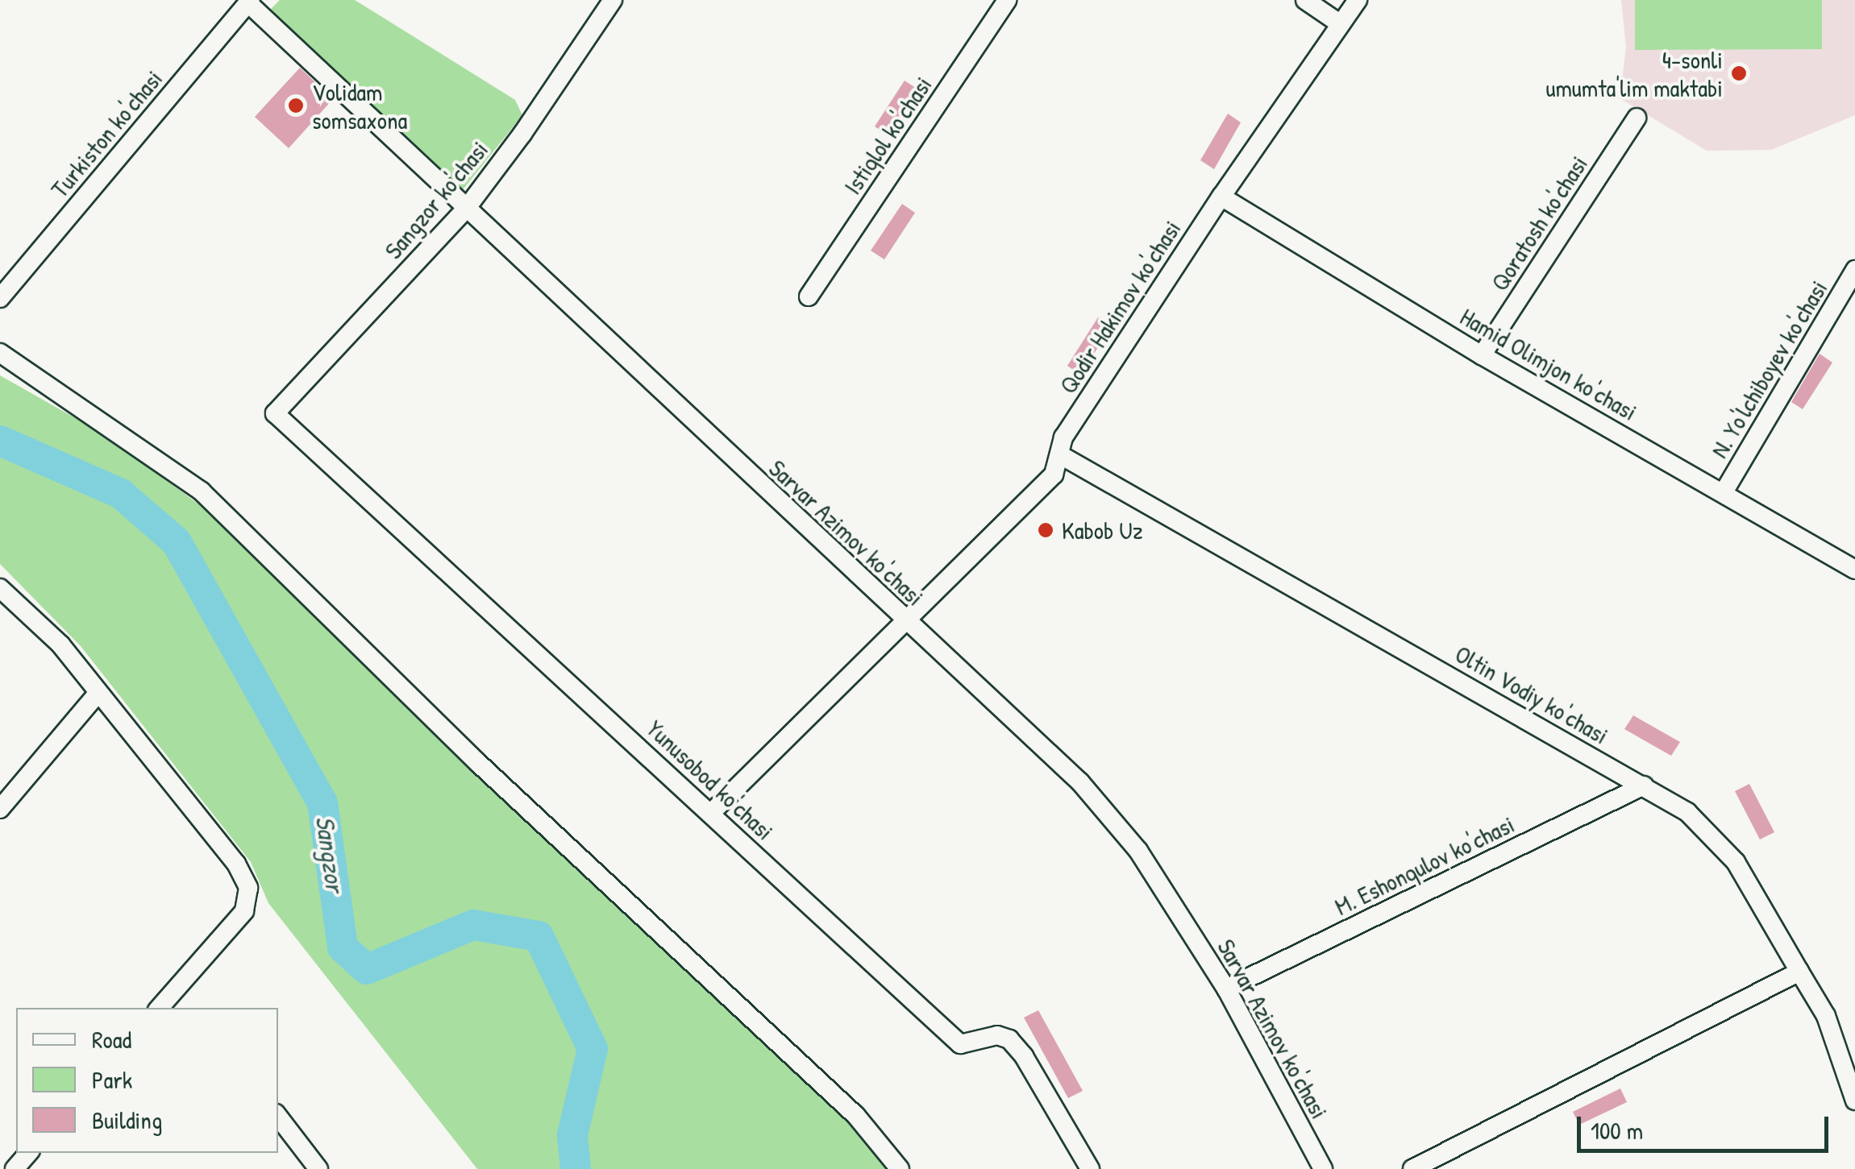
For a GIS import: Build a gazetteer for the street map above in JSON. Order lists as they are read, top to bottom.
{
  "streets": {
    "street": [
      "Turkiston ko'chasi",
      "Istiqlol ko'chasi",
      "Sangzor ko'chasi",
      "Qoratosh ko'chasi",
      "Qodir Hakimov ko'chasi",
      "Hamid Olimjon ko'chasi",
      "N. Yo'lchiboyev ko'chasi",
      "Sarvar Azimov ko'chasi",
      "Oltin Vodiy ko'chasi",
      "Yunusobod ko'chasi",
      "M. Eshonqulov ko'chasi"
    ]
  },
  "crossings": [
    ["Turkiston ko'chasi", "Sarvar Azimov ko'chasi"],
    ["Sangzor ko'chasi", "Sarvar Azimov ko'chasi"],
    ["Sangzor ko'chasi", "Yunusobod ko'chasi"],
    ["Qoratosh ko'chasi", "Hamid Olimjon ko'chasi"],
    ["Qodir Hakimov ko'chasi", "Hamid Olimjon ko'chasi"],
    ["Qodir Hakimov ko'chasi", "Sarvar Azimov ko'chasi"],
    ["Qodir Hakimov ko'chasi", "Oltin Vodiy ko'chasi"],
    ["Qodir Hakimov ko'chasi", "Yunusobod ko'chasi"],
    ["Hamid Olimjon ko'chasi", "N. Yo'lchiboyev ko'chasi"],
    ["Sarvar Azimov ko'chasi", "M. Eshonqulov ko'chasi"],
    ["Oltin Vodiy ko'chasi", "M. Eshonqulov ko'chasi"]
  ],
  "water": ["Sangzor"],
  "places": ["4-sonli umumta'lim maktabi", "Volidam somsaxona", "Kabob Uz"],
  "legend": ["Road", "Park", "Building"],
  "scale_bar": "100 m"
}
